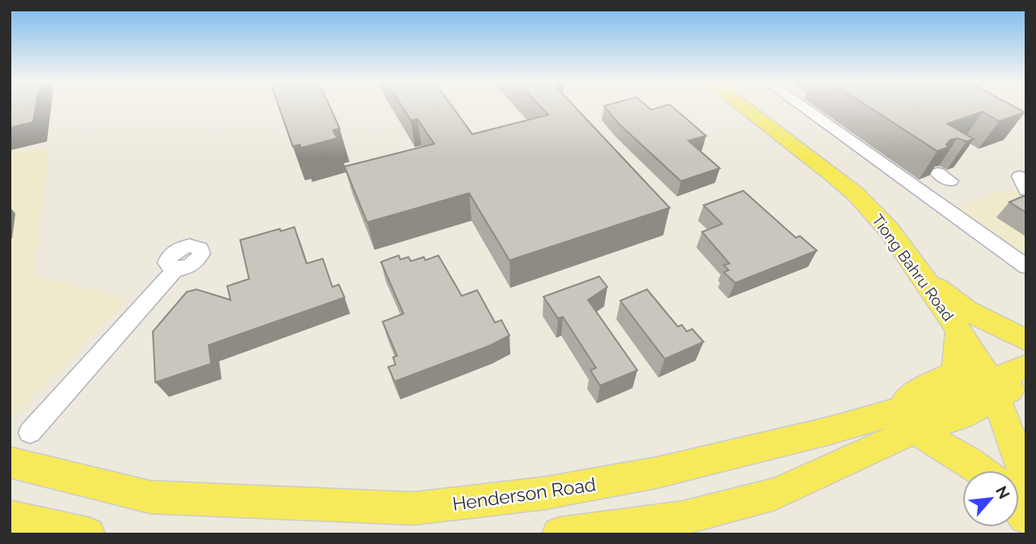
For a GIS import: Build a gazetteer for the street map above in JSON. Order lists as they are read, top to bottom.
{
  "streets": {
    "main road": ["Tiong Bahru Road", "Henderson Road"]
  },
  "crossings": [
    ["Tiong Bahru Road", "Henderson Road"]
  ],
  "north": "top right"
}
